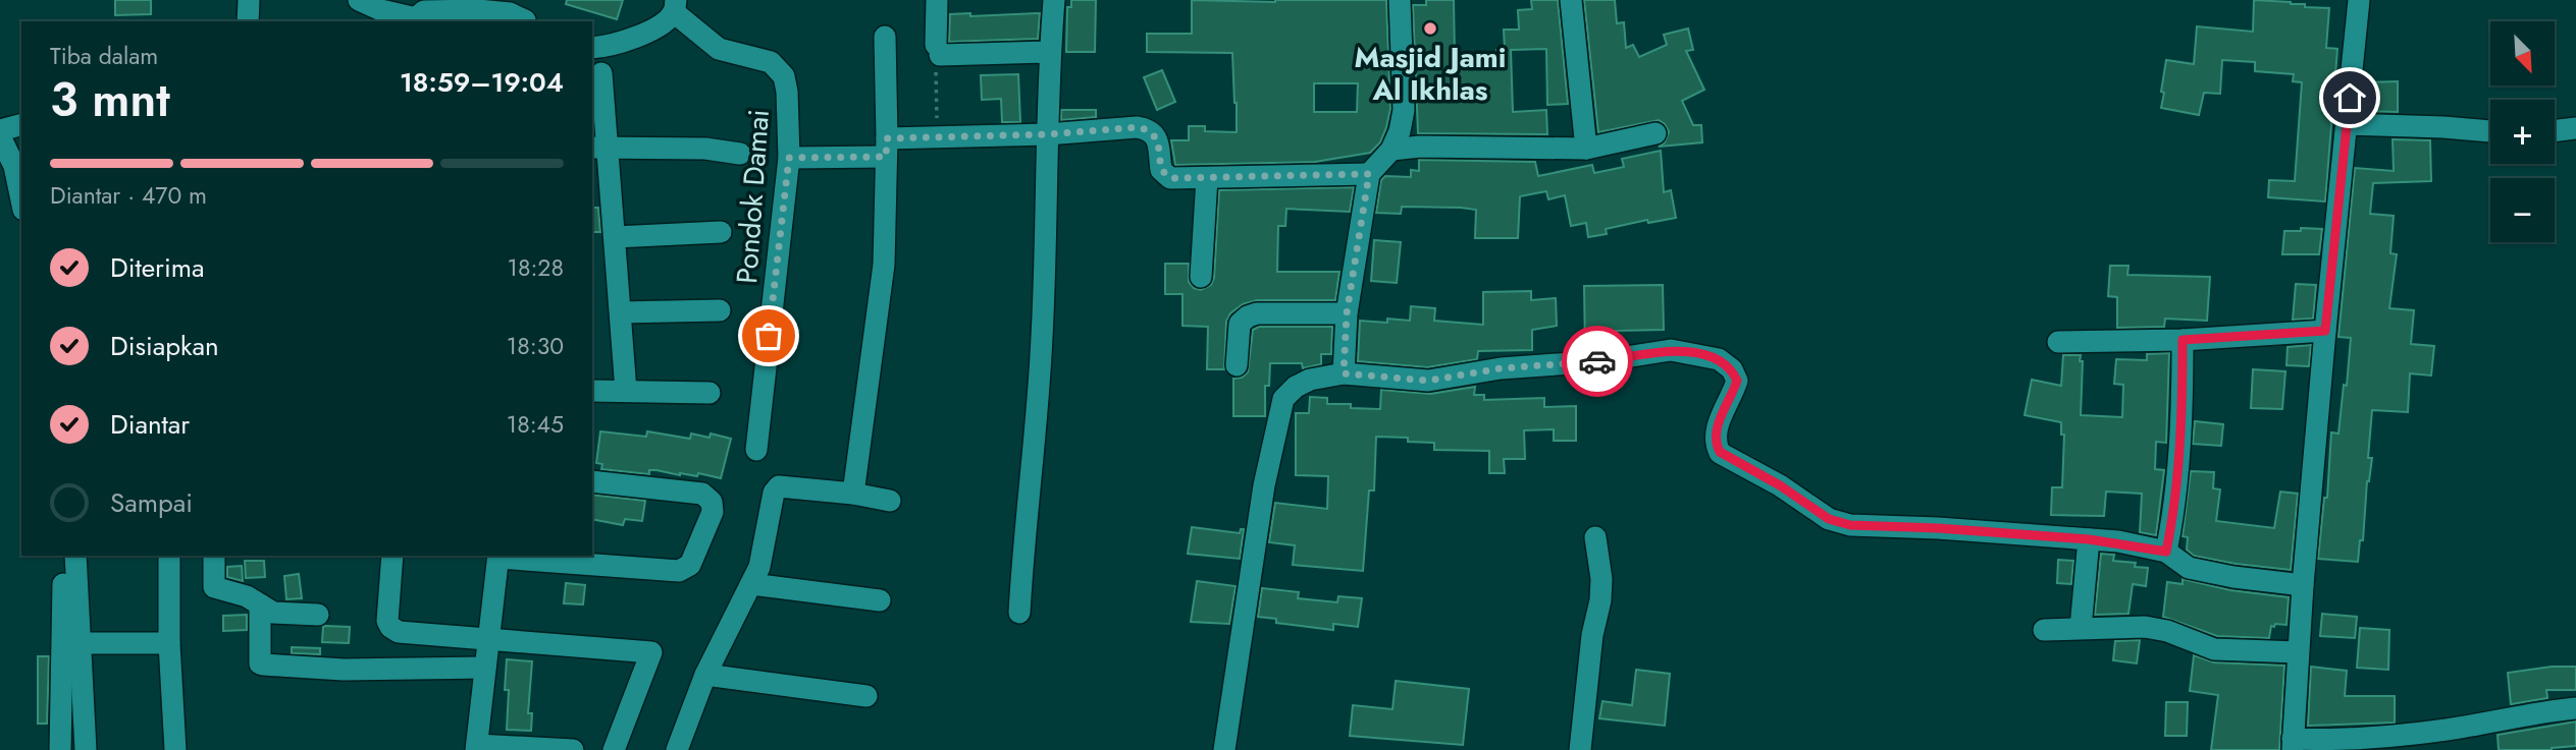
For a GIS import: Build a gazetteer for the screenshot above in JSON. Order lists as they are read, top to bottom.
{
  "streets": {
    "street": ["Pondok Damai"]
  },
  "places": ["Masjid Jami Al Ikhlas"],
  "north": "bottom right",
  "page": {
    "map_buttons": ["+", "−"],
    "heading": ["3 mnt", "Tiba dalam", "18:59–19:04"],
    "bar": "Diantar · 470 m",
    "list": [
      ["Diterima", "18:28"],
      ["Disiapkan", "18:30"],
      ["Diantar", "18:45"],
      "Sampai"
    ]
  }
}
